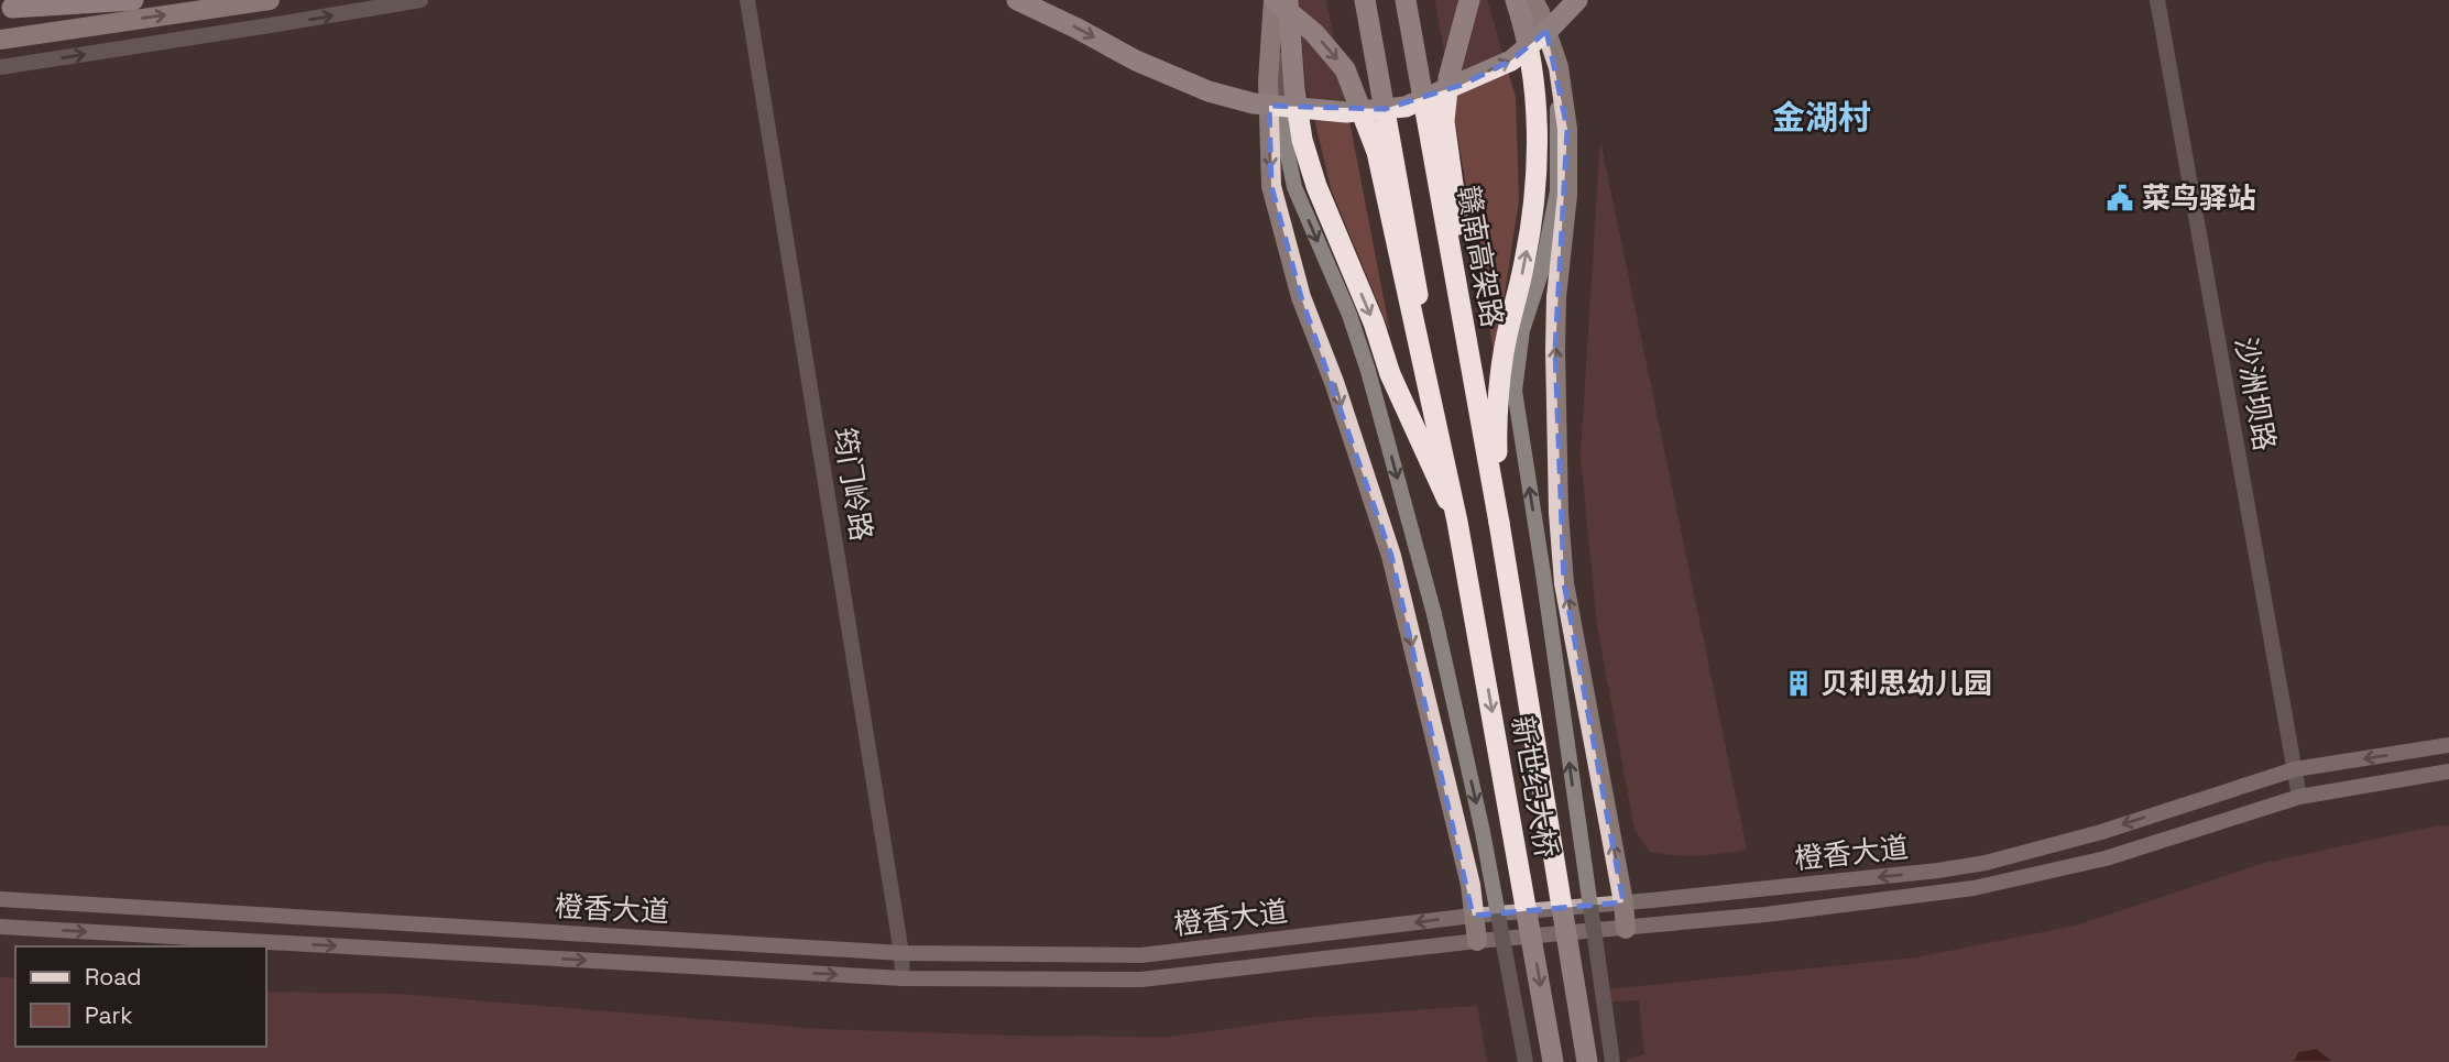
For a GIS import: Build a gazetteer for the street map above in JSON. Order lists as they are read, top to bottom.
{
  "streets": {
    "highway": ["赣南高架路", "新世纪大桥"],
    "main road": ["橙香大道"],
    "street": ["沙洲坝路", "筠门岭路"]
  },
  "crossings": [
    ["赣南高架路", "新世纪大桥"],
    ["沙洲坝路", "橙香大道"],
    ["筠门岭路", "橙香大道"]
  ],
  "districts": ["金湖村"],
  "places": {
    "public building": ["菜鸟驿站"],
    "building": ["贝利思幼儿园"]
  },
  "legend": ["Road", "Park"]
}
